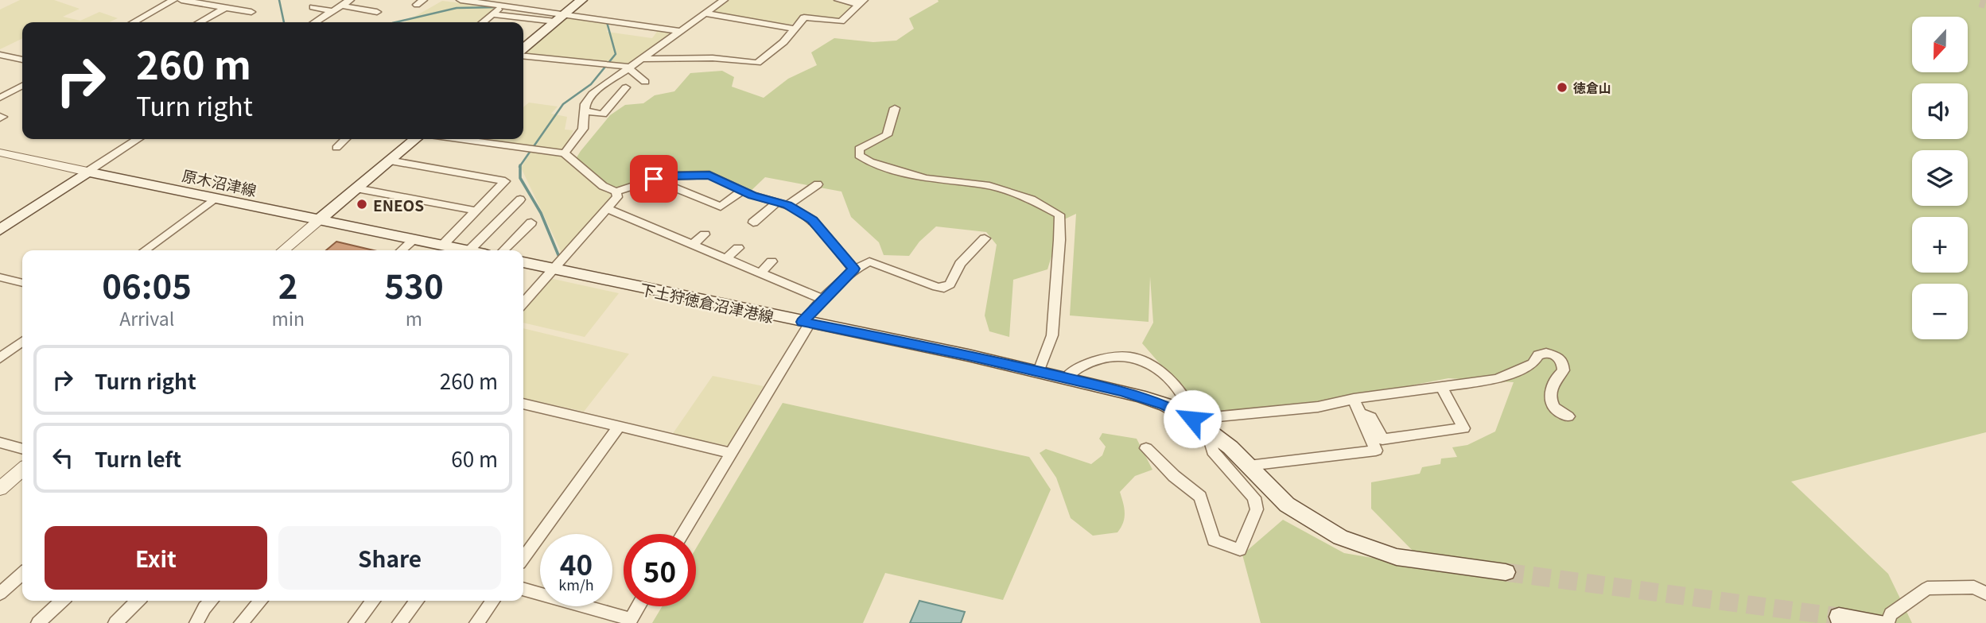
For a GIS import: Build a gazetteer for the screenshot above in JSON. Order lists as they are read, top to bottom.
{
  "streets": {
    "main road": ["原木沼津線", "下土狩徳倉沼津港線"]
  },
  "places": ["徳倉山", "ENEOS"],
  "north": "bottom",
  "page": {
    "map_buttons": ["+", "−"],
    "turn": ["260 m", "Turn right"],
    "eta": [
      "06:05",
      "Arrival",
      "2",
      "min",
      "530",
      "m"
    ],
    "list": [
      {
        "name": "Turn right",
        "value": "260 m"
      },
      {
        "name": "Turn left",
        "value": "60 m"
      }
    ],
    "buttons": ["Exit", "Share"],
    "speed": "40 km/h",
    "limit": "50"
  }
}
